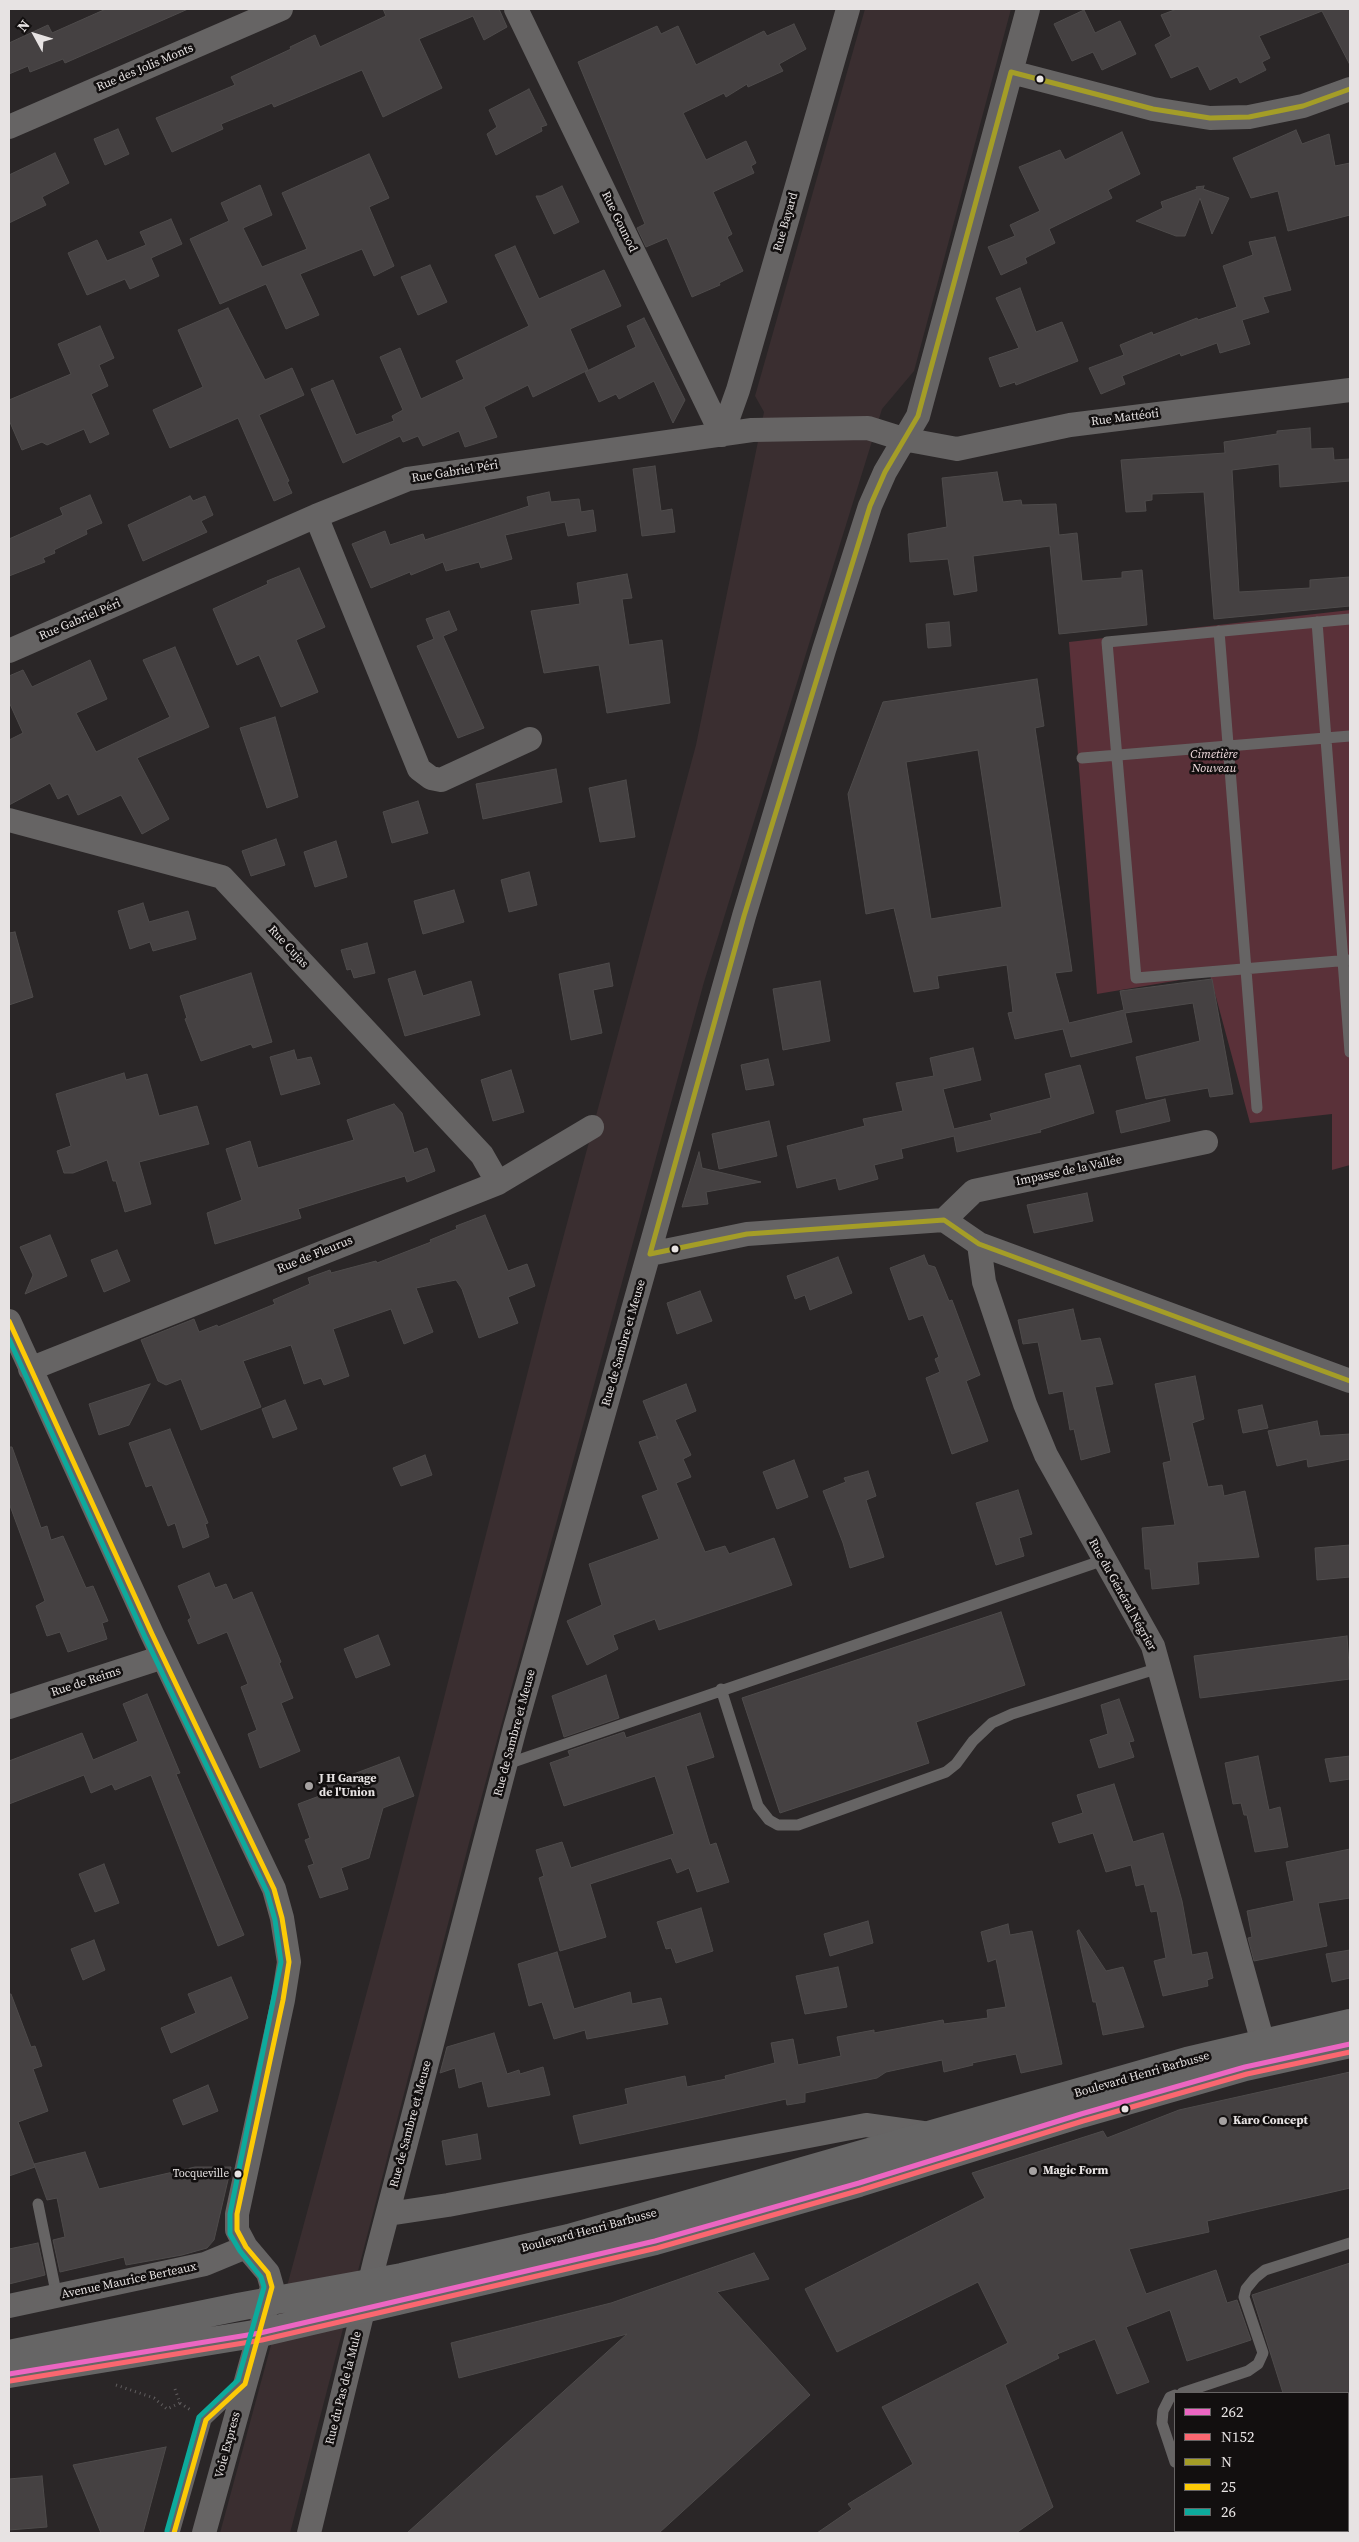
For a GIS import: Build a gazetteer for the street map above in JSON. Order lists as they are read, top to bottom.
{
  "streets": {
    "main road": ["Boulevard Henri Barbusse"],
    "street": [
      "Rue des Jolis Monts",
      "Rue Gounod",
      "Rue Bayard",
      "Rue Mattéoti",
      "Rue Gabriel Péri",
      "Rue Cujas",
      "Impasse de la Vallée",
      "Rue de Fleurus",
      "Rue de Sambre et Meuse",
      "Rue du Général Négrier",
      "Rue de Reims",
      "Avenue Maurice Berteaux",
      "Rue du Pas de la Mule",
      "Voie Express"
    ]
  },
  "crossings": [
    ["Rue Gounod", "Rue Bayard"],
    ["Rue Gounod", "Rue Gabriel Péri"],
    ["Rue Bayard", "Rue Gabriel Péri"],
    ["Rue Mattéoti", "Rue Gabriel Péri"],
    ["Rue Mattéoti", "Rue de Sambre et Meuse"],
    ["Rue Gabriel Péri", "Rue de Sambre et Meuse"],
    ["Rue Cujas", "Rue de Fleurus"],
    ["Rue de Fleurus", "Voie Express"],
    ["Rue de Sambre et Meuse", "Boulevard Henri Barbusse"],
    ["Rue de Sambre et Meuse", "Rue du Pas de la Mule"],
    ["Rue du Général Négrier", "Boulevard Henri Barbusse"],
    ["Rue de Reims", "Voie Express"],
    ["Boulevard Henri Barbusse", "Rue du Pas de la Mule"],
    ["Avenue Maurice Berteaux", "Voie Express"]
  ],
  "parks": ["Cimetière Nouveau"],
  "places": [
    "J H Garage de l'Union",
    "Karo Concept",
    "Magic Form",
    "Tocqueville"
  ],
  "lines": [
    "transit line N",
    "transit line 25",
    "transit line 26",
    "transit line 262",
    "transit line N152"
  ],
  "legend": [
    "262",
    "N152",
    "N",
    "25",
    "26"
  ],
  "north": "top left"
}
